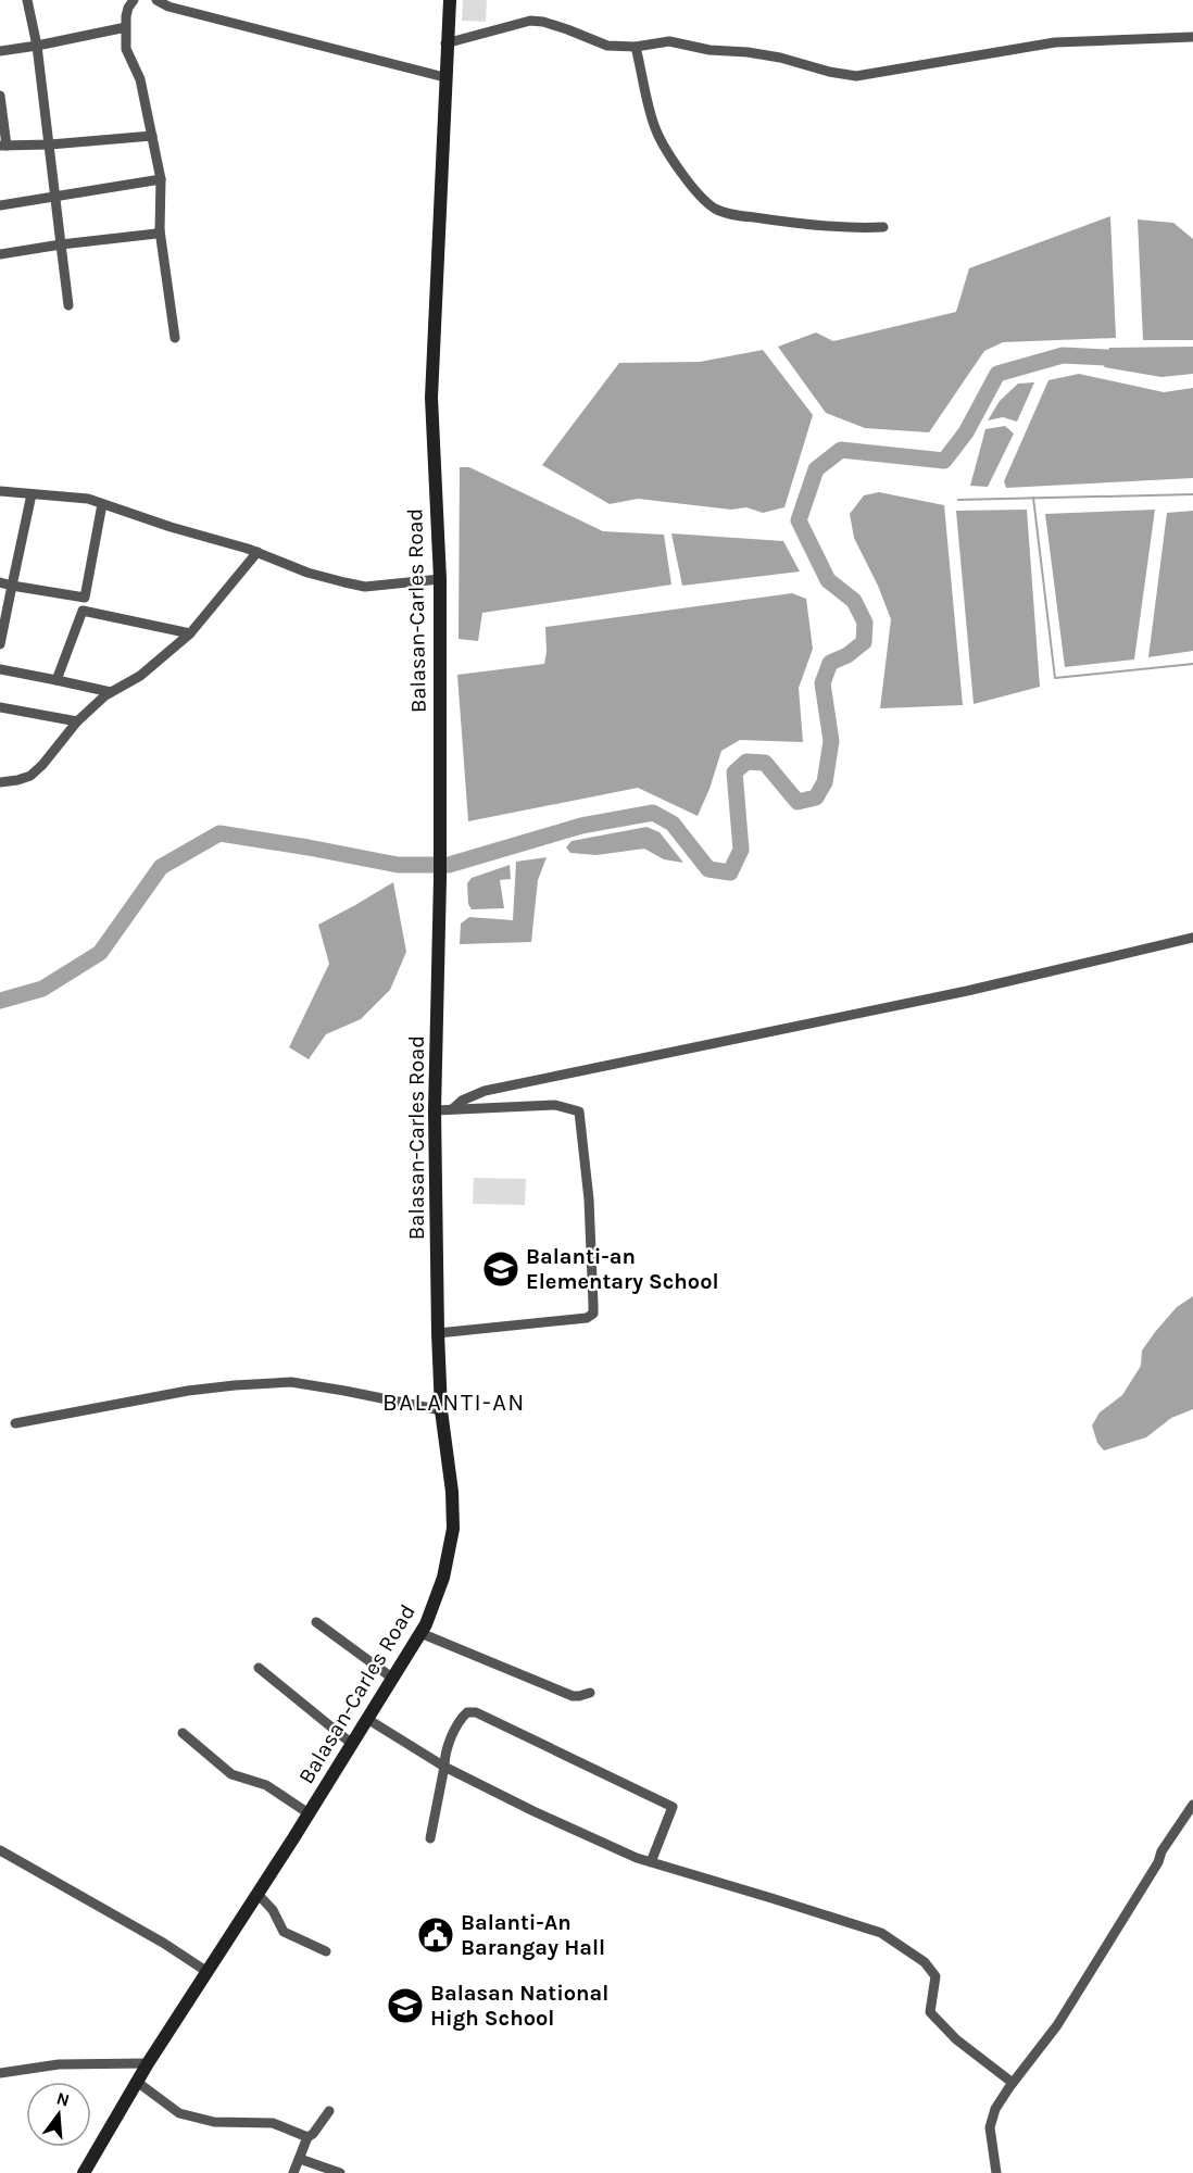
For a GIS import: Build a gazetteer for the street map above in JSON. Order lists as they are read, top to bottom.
{
  "streets": {
    "main road": ["Balasan-Carles Road"]
  },
  "districts": ["BALANTI-AN"],
  "places": {
    "school or university": ["Balanti-an Elementary School", "Balasan National High School"],
    "public building": ["Balanti-An Barangay Hall"]
  },
  "north": "top"
}
